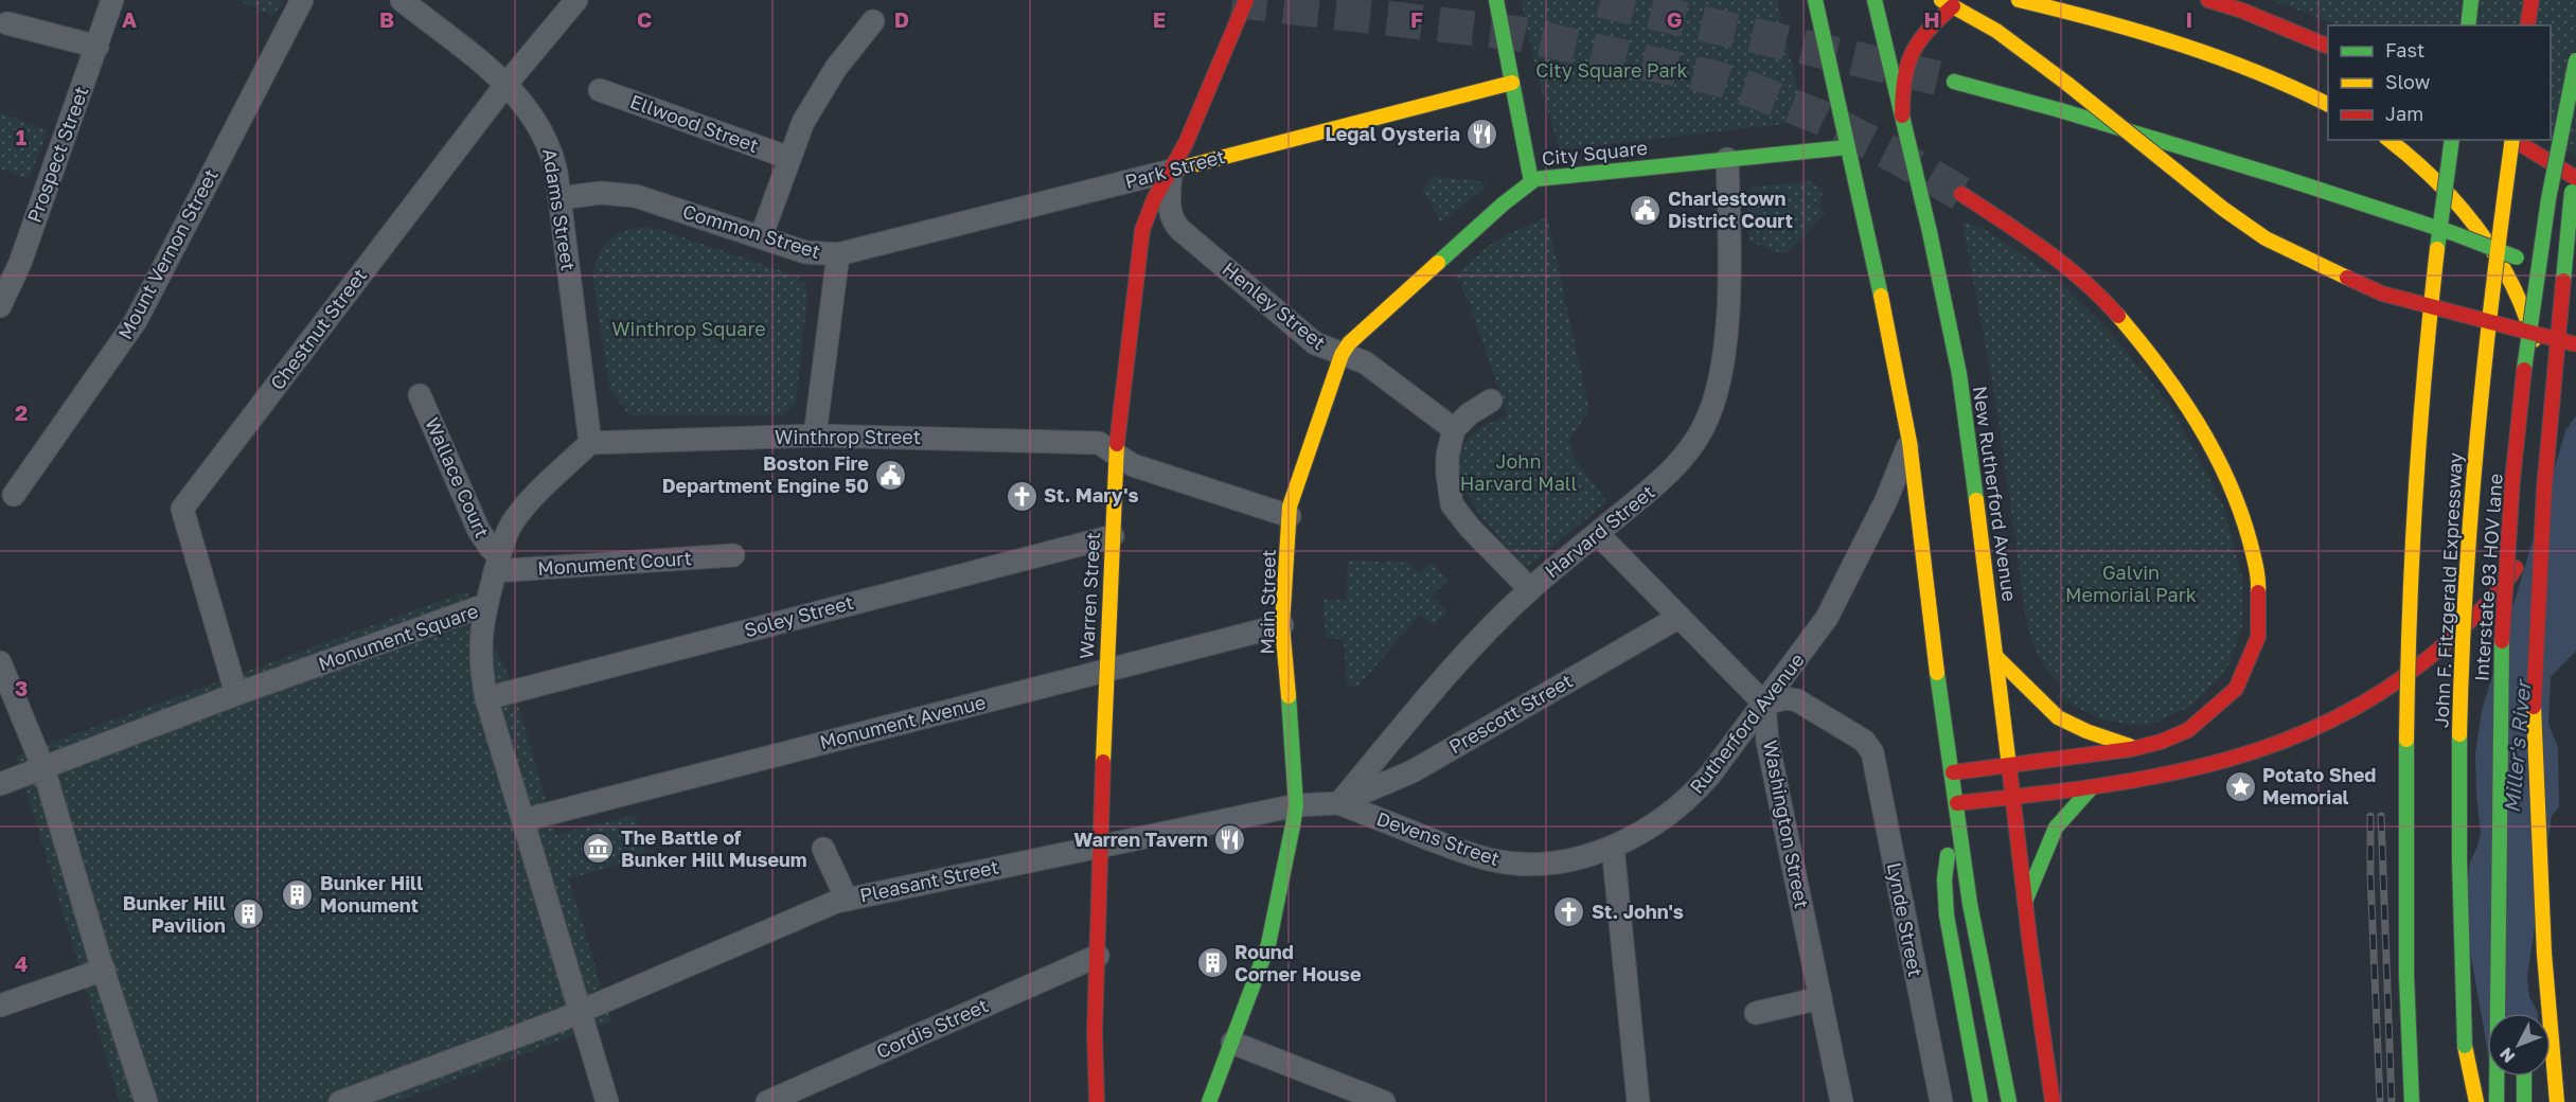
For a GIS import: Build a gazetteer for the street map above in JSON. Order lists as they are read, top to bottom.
{
  "streets": {
    "main road": [
      "City Square",
      "Park Street",
      "New Rutherford Avenue",
      "Interstate 93 HOV lane",
      "John F. Fitzgerald Expressway",
      "Warren Street",
      "Main Street"
    ],
    "street": [
      "Ellwood Street",
      "Prospect Street",
      "Adams Street",
      "Common Street",
      "Mount Vernon Street",
      "Henley Street",
      "Chestnut Street",
      "Winthrop Street",
      "Wallace Court",
      "Harvard Street",
      "Monument Court",
      "Soley Street",
      "Monument Square",
      "Prescott Street",
      "Monument Avenue",
      "Rutherford Avenue",
      "Washington Street",
      "Devens Street",
      "Pleasant Street",
      "Lynde Street",
      "Cordis Street"
    ]
  },
  "crossings": [
    ["City Square", "Park Street"],
    ["City Square", "Harvard Street"],
    ["City Square", "Main Street"],
    ["Park Street", "Common Street"],
    ["Park Street", "Henley Street"],
    ["Park Street", "Warren Street"],
    ["Adams Street", "Common Street"],
    ["Adams Street", "Chestnut Street"],
    ["Adams Street", "Winthrop Street"],
    ["Common Street", "Winthrop Street"],
    ["Henley Street", "Warren Street"],
    ["Henley Street", "Main Street"],
    ["Chestnut Street", "Monument Square"],
    ["Winthrop Street", "Warren Street"],
    ["Winthrop Street", "Main Street"],
    ["Wallace Court", "Monument Court"],
    ["Harvard Street", "Prescott Street"],
    ["Harvard Street", "Devens Street"],
    ["Warren Street", "Soley Street"],
    ["Warren Street", "Monument Avenue"],
    ["Warren Street", "Pleasant Street"],
    ["Warren Street", "Cordis Street"],
    ["Main Street", "Monument Avenue"],
    ["Main Street", "Pleasant Street"],
    ["Soley Street", "Monument Square"],
    ["Monument Square", "Monument Avenue"],
    ["Monument Square", "Pleasant Street"],
    ["Prescott Street", "Devens Street"],
    ["Rutherford Avenue", "Washington Street"],
    ["Rutherford Avenue", "Devens Street"],
    ["Rutherford Avenue", "Lynde Street"],
    ["Washington Street", "Lynde Street"]
  ],
  "water": ["Miller's River"],
  "parks": [
    "City Square Park",
    "Winthrop Square",
    "John Harvard Mall",
    "Galvin Memorial Park"
  ],
  "places": {
    "restaurant": ["Legal Oysteria", "Warren Tavern"],
    "public building": ["Charlestown District Court", "Boston Fire Department Engine 50"],
    "church": ["St. Mary's", "St. John's"],
    "place": ["Potato Shed Memorial"],
    "museum": ["The Battle of Bunker Hill Museum"],
    "building": ["Bunker Hill Monument", "Bunker Hill Pavilion", "Round Corner House"]
  },
  "legend": ["Fast", "Slow", "Jam"],
  "north": "bottom left",
  "grid": {
    "columns": [
      "A",
      "B",
      "C",
      "D",
      "E",
      "F",
      "G",
      "H",
      "I"
    ],
    "rows": [
      "1",
      "2",
      "3",
      "4"
    ]
  }
}
